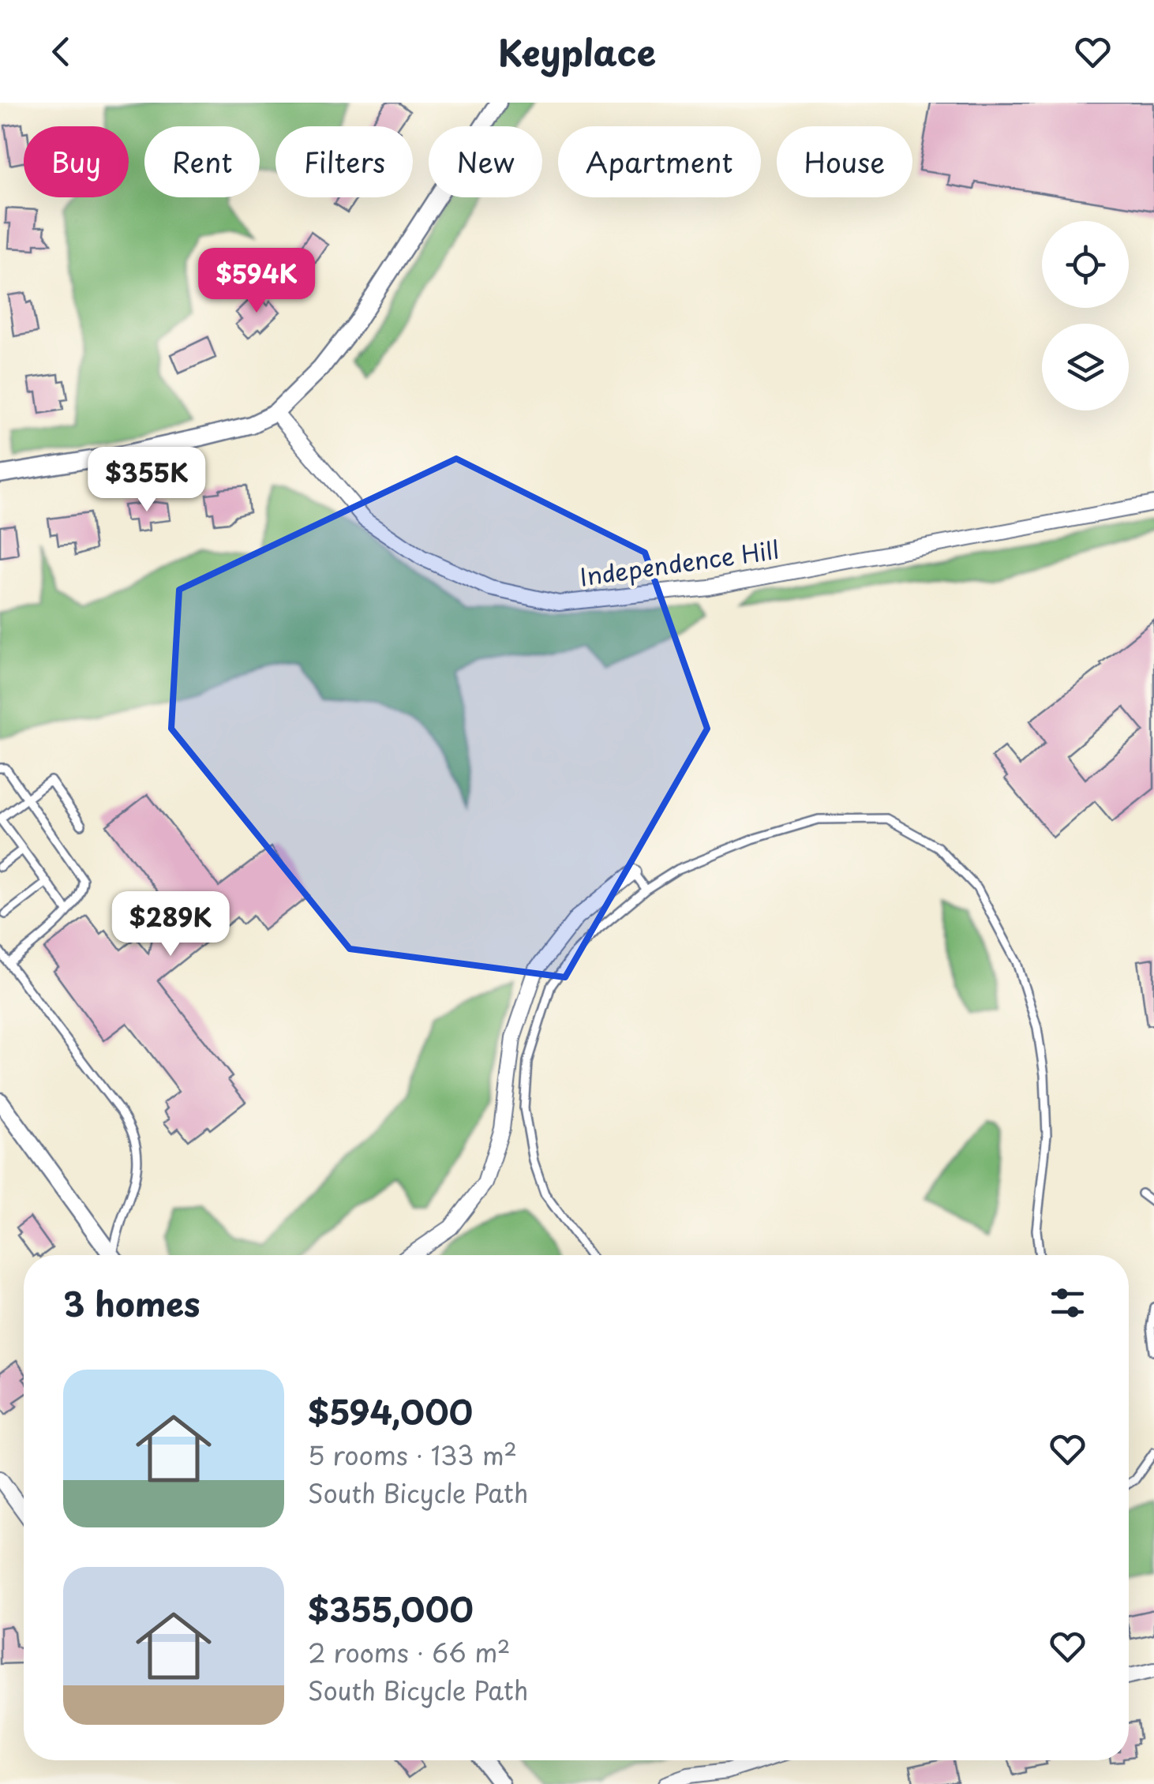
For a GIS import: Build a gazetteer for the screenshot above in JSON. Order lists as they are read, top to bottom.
{
  "streets": {
    "street": ["Independence Hill"]
  },
  "page": {
    "header": "Keyplace",
    "chip": [
      "Buy",
      "Rent",
      "Filters",
      "New",
      "Apartment",
      "House"
    ],
    "price": ["$594K", "$355K", "$289K"],
    "heading": "3 homes",
    "list": [
      {
        "name": "$594,000",
        "note": "5 rooms · 133 m² · South Bicycle Path"
      },
      {
        "name": "$355,000",
        "note": "2 rooms · 66 m² · South Bicycle Path"
      }
    ]
  }
}
